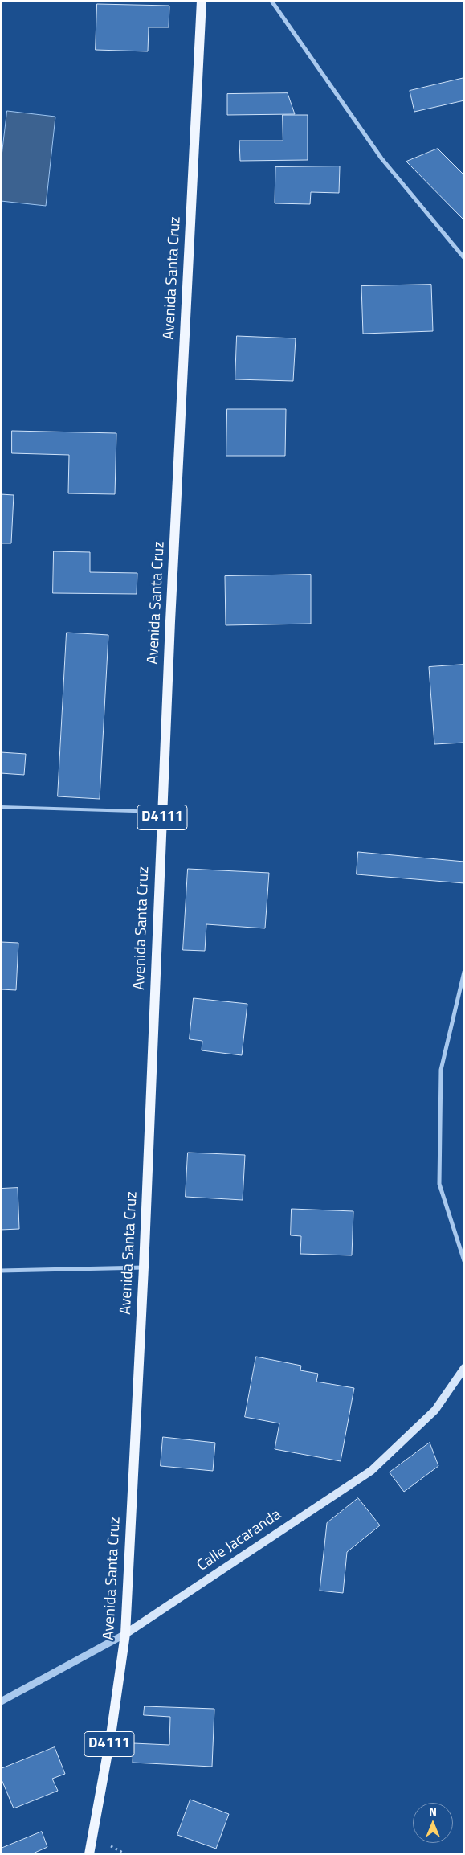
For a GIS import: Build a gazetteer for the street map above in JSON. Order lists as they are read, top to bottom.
{
  "streets": {
    "main road": ["Avenida Santa Cruz", "D4111", "Calle Jacaranda"]
  },
  "crossings": [
    ["Avenida Santa Cruz", "Calle Jacaranda"]
  ],
  "north": "top"
}
